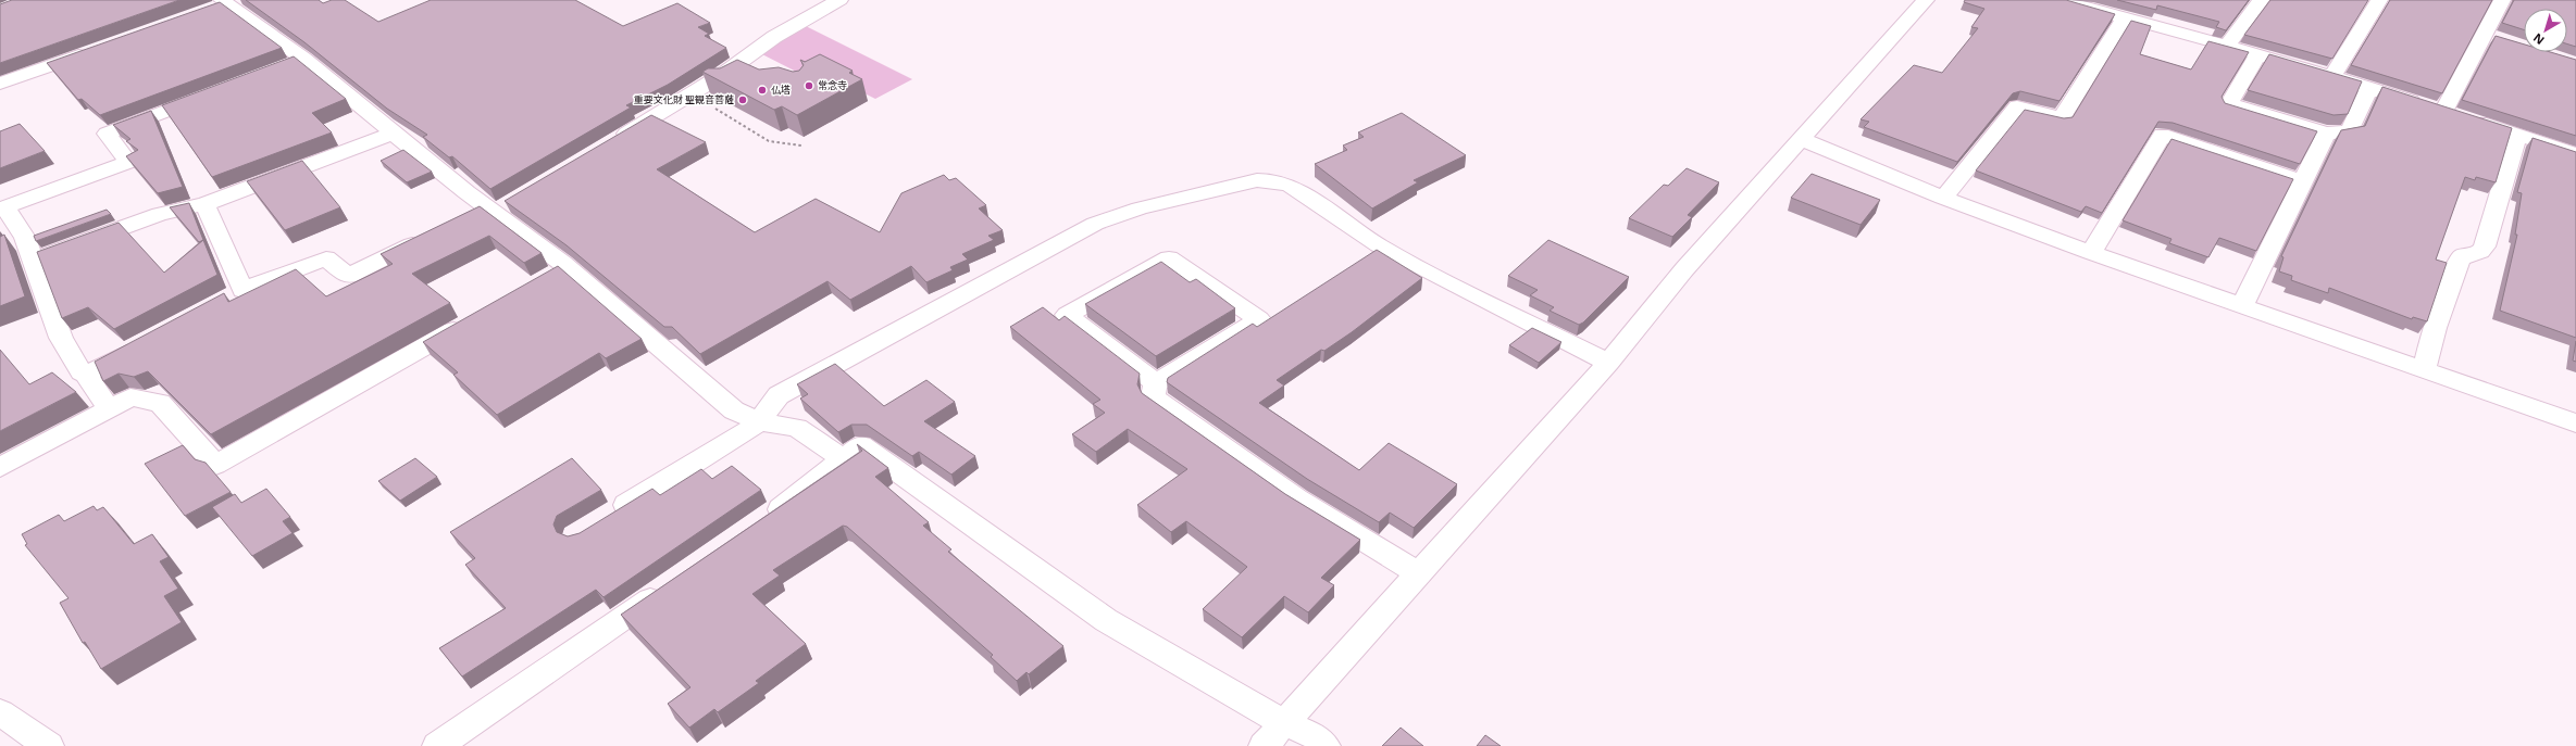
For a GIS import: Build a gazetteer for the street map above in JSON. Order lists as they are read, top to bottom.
{
  "places": ["常念寺", "仏塔", "重要文化財 聖観音菩薩"],
  "north": "bottom left"
}
